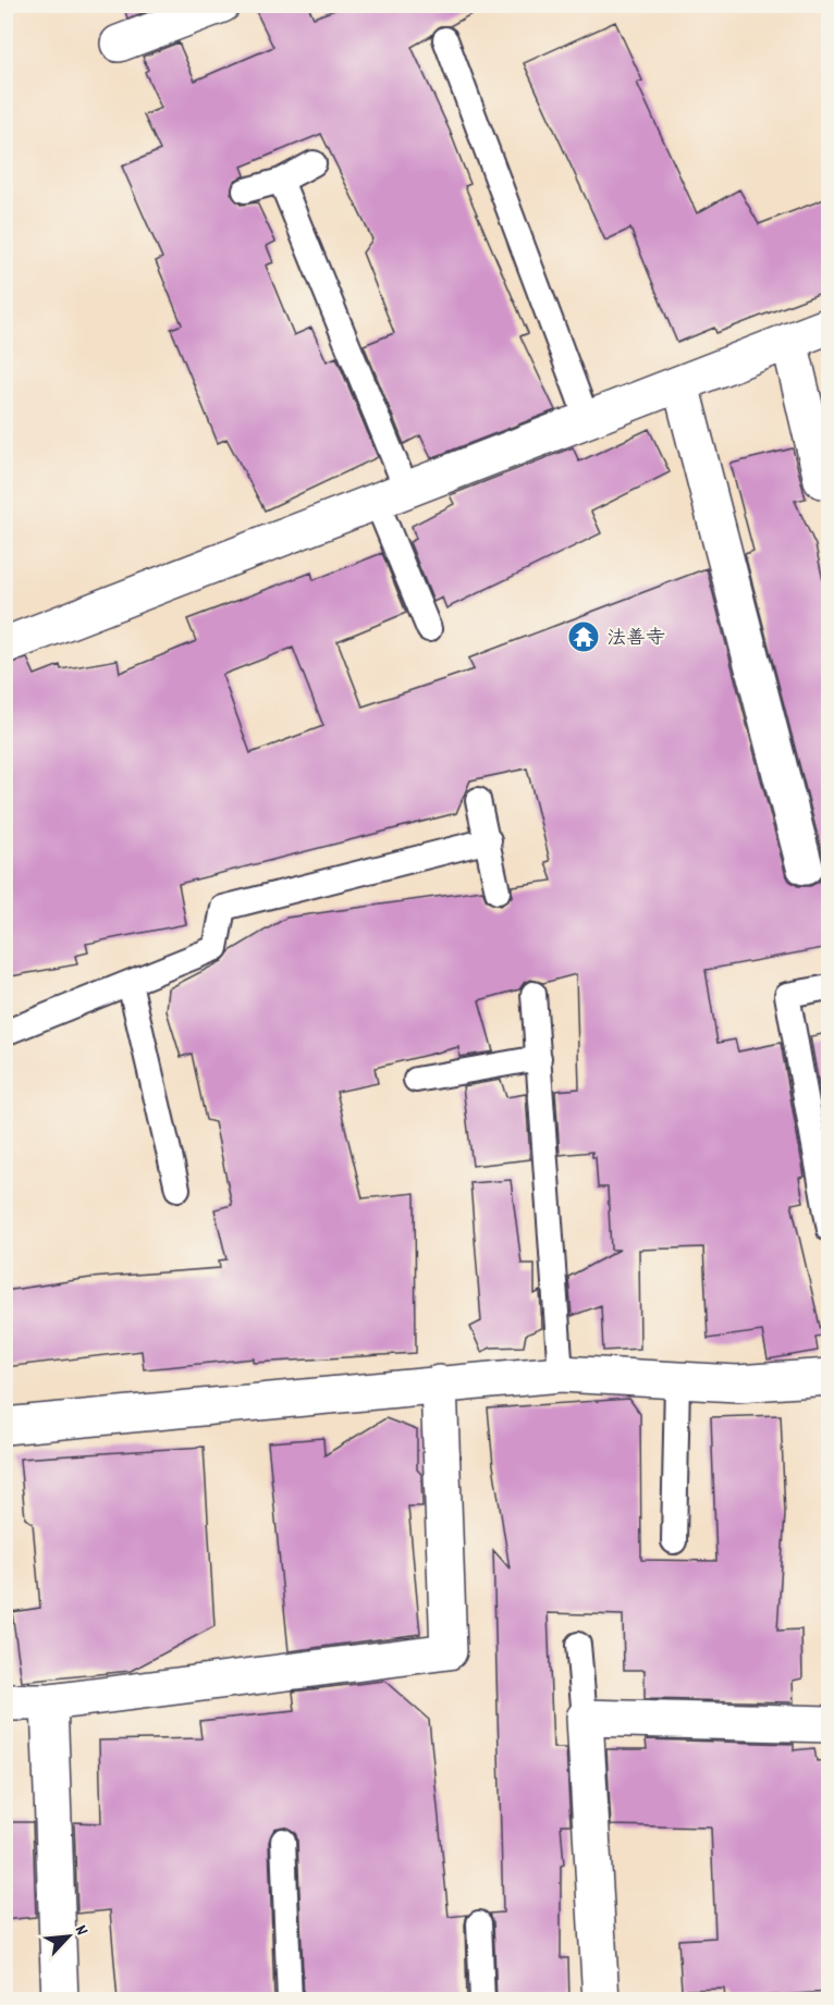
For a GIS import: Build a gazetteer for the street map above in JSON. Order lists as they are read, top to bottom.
{
  "places": {
    "temple": ["法善寺"]
  },
  "north": "top right"
}
